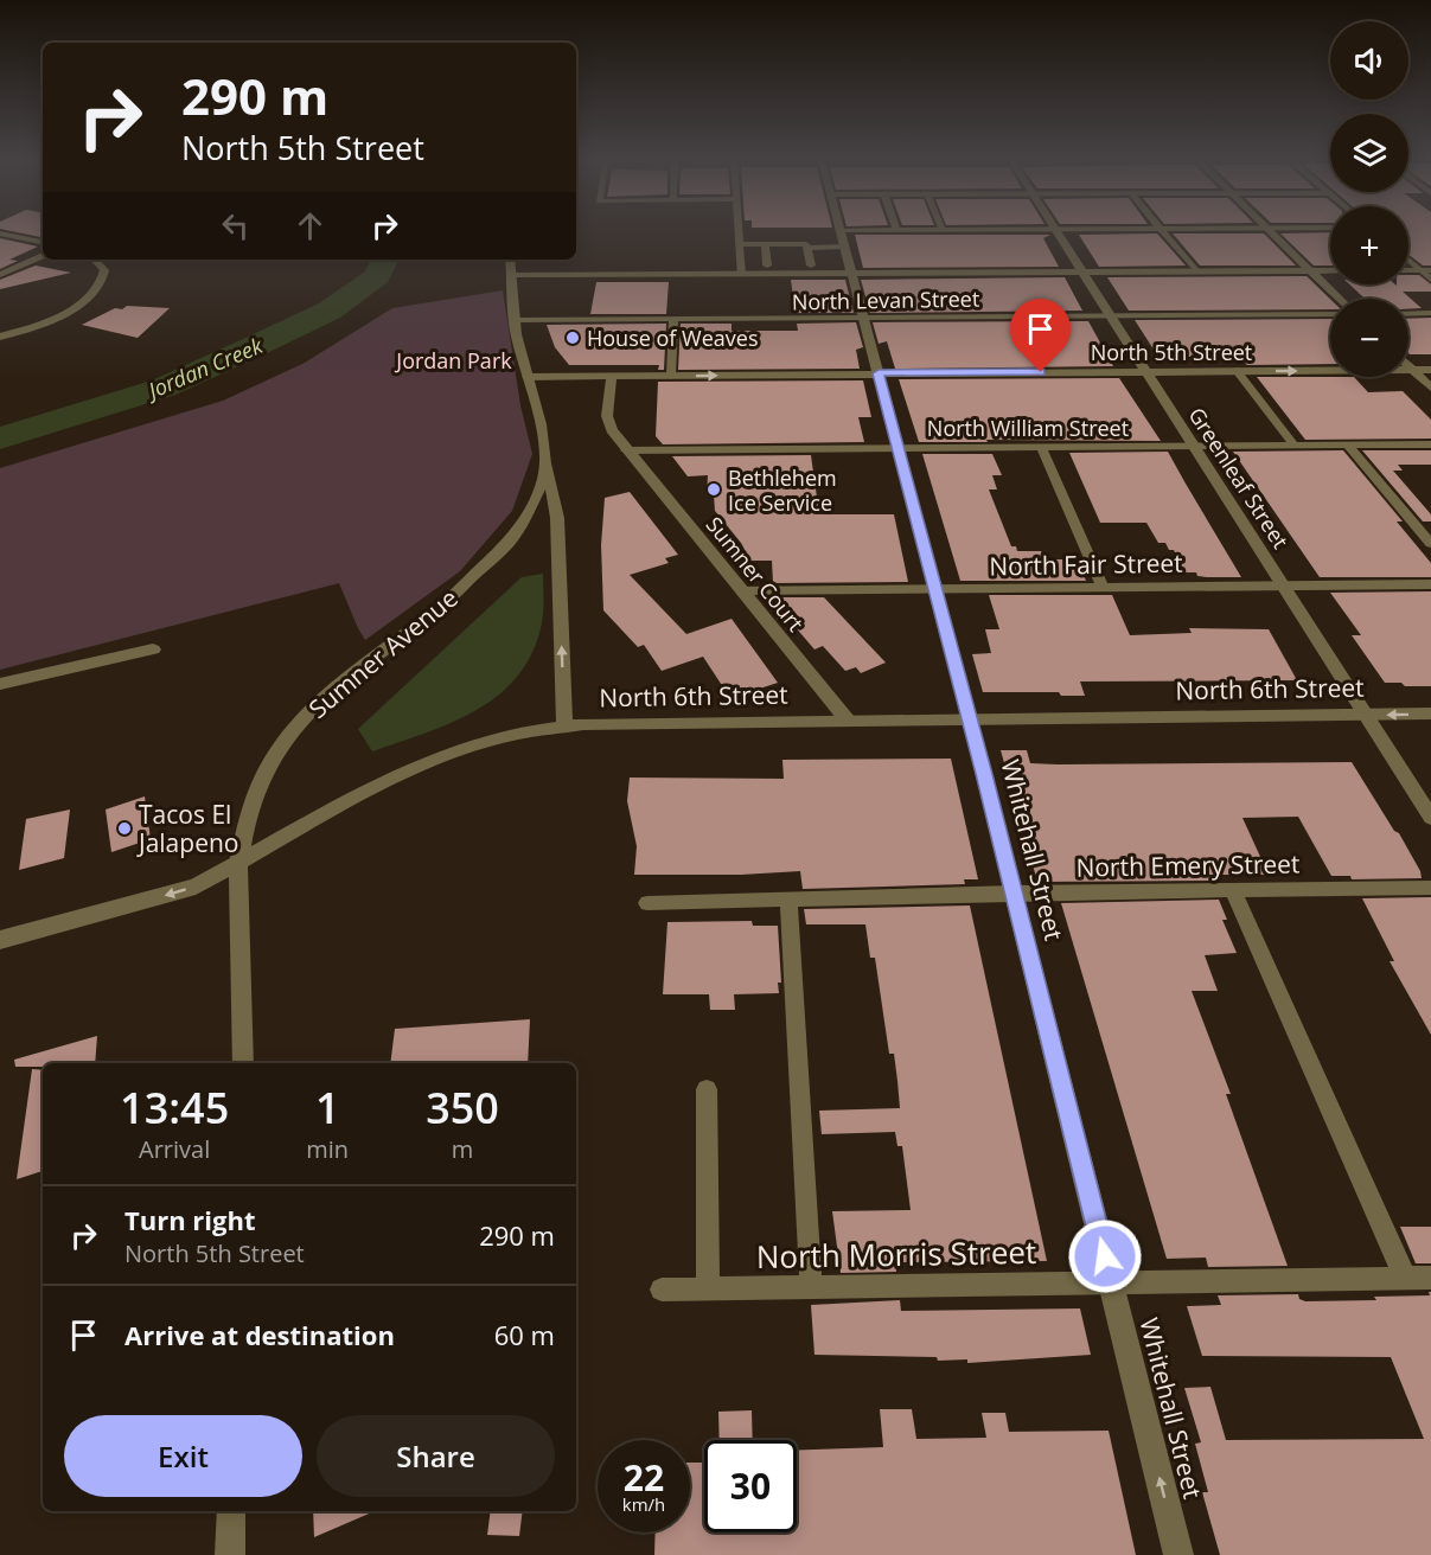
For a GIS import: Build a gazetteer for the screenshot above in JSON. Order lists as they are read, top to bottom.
{
  "streets": {
    "street": [
      "North 5th Street",
      "Greenleaf Street",
      "Sumner Court",
      "Sumner Avenue",
      "North 6th Street",
      "Whitehall Street"
    ],
    "lane": [
      "North Levan Street",
      "North William Street",
      "North Fair Street",
      "North Emery Street",
      "North Morris Street"
    ]
  },
  "crossings": [
    ["North Levan Street", "Greenleaf Street"],
    ["North Levan Street", "Sumner Avenue"],
    ["North Levan Street", "Whitehall Street"],
    ["North 5th Street", "Greenleaf Street"],
    ["North 5th Street", "Sumner Court"],
    ["North 5th Street", "Sumner Avenue"],
    ["North 5th Street", "Whitehall Street"],
    ["North William Street", "Greenleaf Street"],
    ["North William Street", "Sumner Court"],
    ["North William Street", "Whitehall Street"],
    ["Greenleaf Street", "North Fair Street"],
    ["Greenleaf Street", "North 6th Street"],
    ["North Fair Street", "Sumner Court"],
    ["North Fair Street", "Whitehall Street"],
    ["Sumner Court", "North 6th Street"],
    ["Sumner Avenue", "North 6th Street"],
    ["North 6th Street", "Whitehall Street"],
    ["Whitehall Street", "North Emery Street"],
    ["Whitehall Street", "North Morris Street"]
  ],
  "water": ["Jordan Creek"],
  "parks": ["Jordan Park"],
  "places": ["House of Weaves", "Bethlehem Ice Service", "Tacos El Jalapeno"],
  "page": {
    "map_buttons": ["+", "−"],
    "turn": ["290 m", "North 5th Street"],
    "eta": [
      "13:45",
      "Arrival",
      "1",
      "min",
      "350",
      "m"
    ],
    "list": [
      {
        "name": "Turn right",
        "note": "North 5th Street",
        "value": "290 m"
      },
      {
        "name": "Arrive at destination",
        "value": "60 m"
      }
    ],
    "buttons": ["Exit", "Share"],
    "speed": "22 km/h",
    "limit": "30"
  }
}
